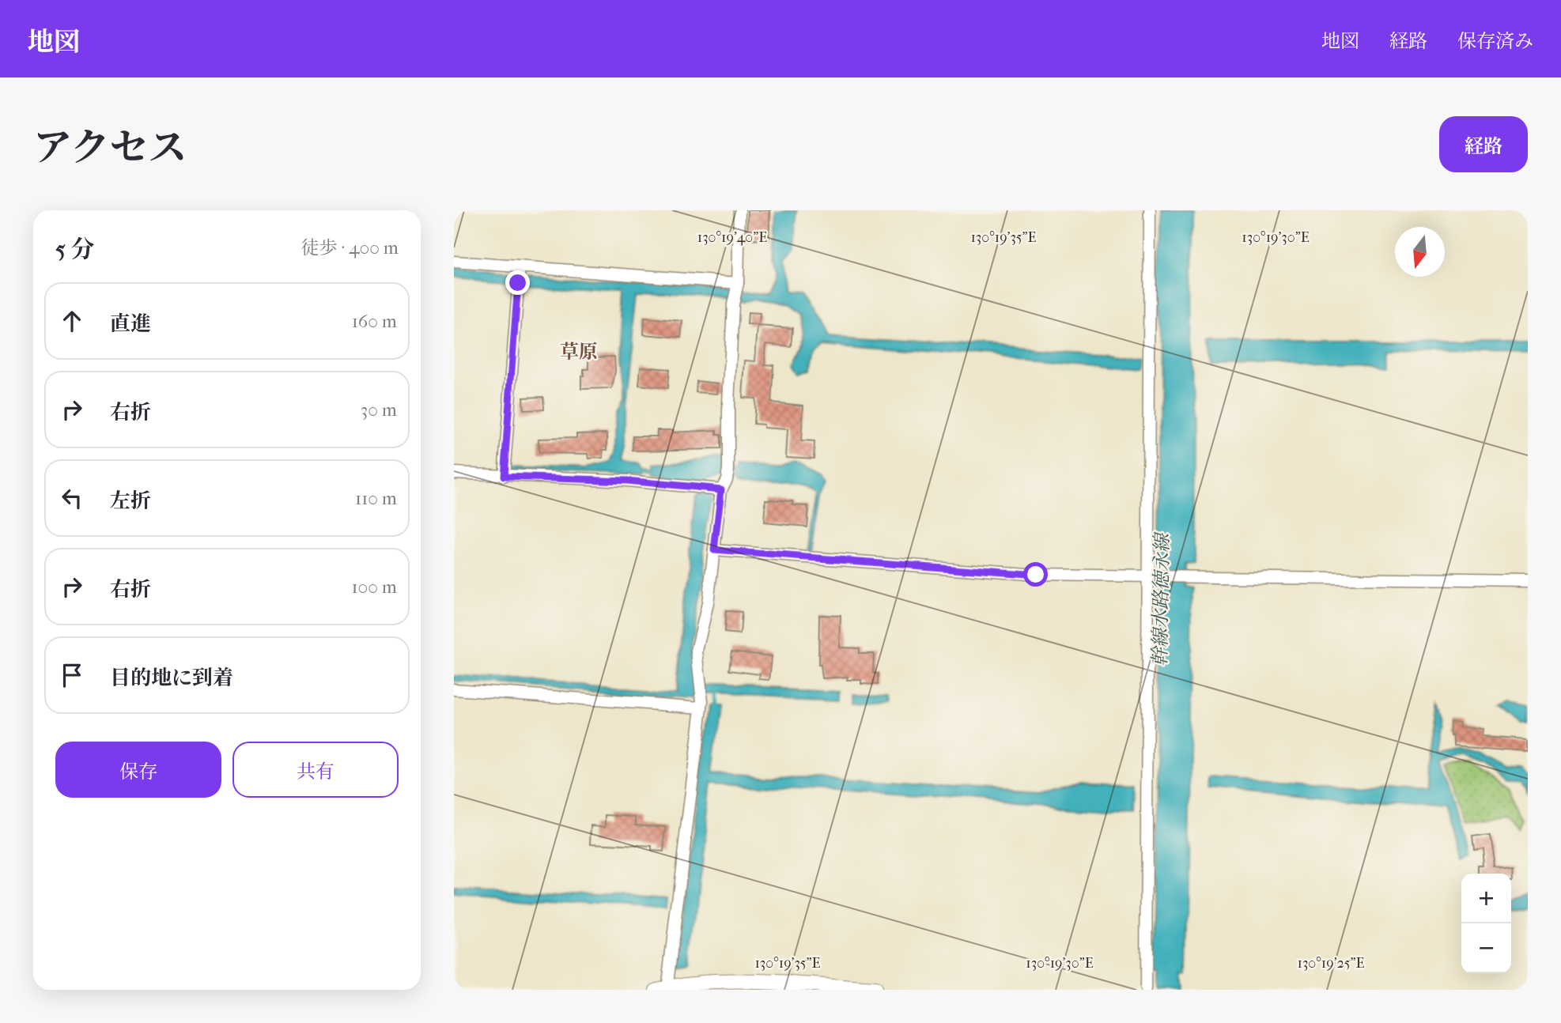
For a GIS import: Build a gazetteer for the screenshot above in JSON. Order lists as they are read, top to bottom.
{
  "districts": ["草原"],
  "water": ["幹線水路徳永線"],
  "north": "bottom",
  "page": {
    "header": "地図",
    "nav": ["地図", "経路", "保存済み"],
    "title": "アクセス",
    "buttons": [
      "経路",
      ["保存", "共有"]
    ],
    "heading": ["5 分", "徒歩 · 400 m"],
    "list": [
      ["直進", "160 m"],
      ["右折", "30 m"],
      ["左折", "110 m"],
      ["右折", "100 m"],
      "目的地に到着"
    ],
    "map_buttons": ["+", "−"]
  },
  "coordinates": [
    "130°19'40\"E",
    "130°19'35\"E",
    "130°19'30\"E",
    "130°19'25\"E"
  ]
}
